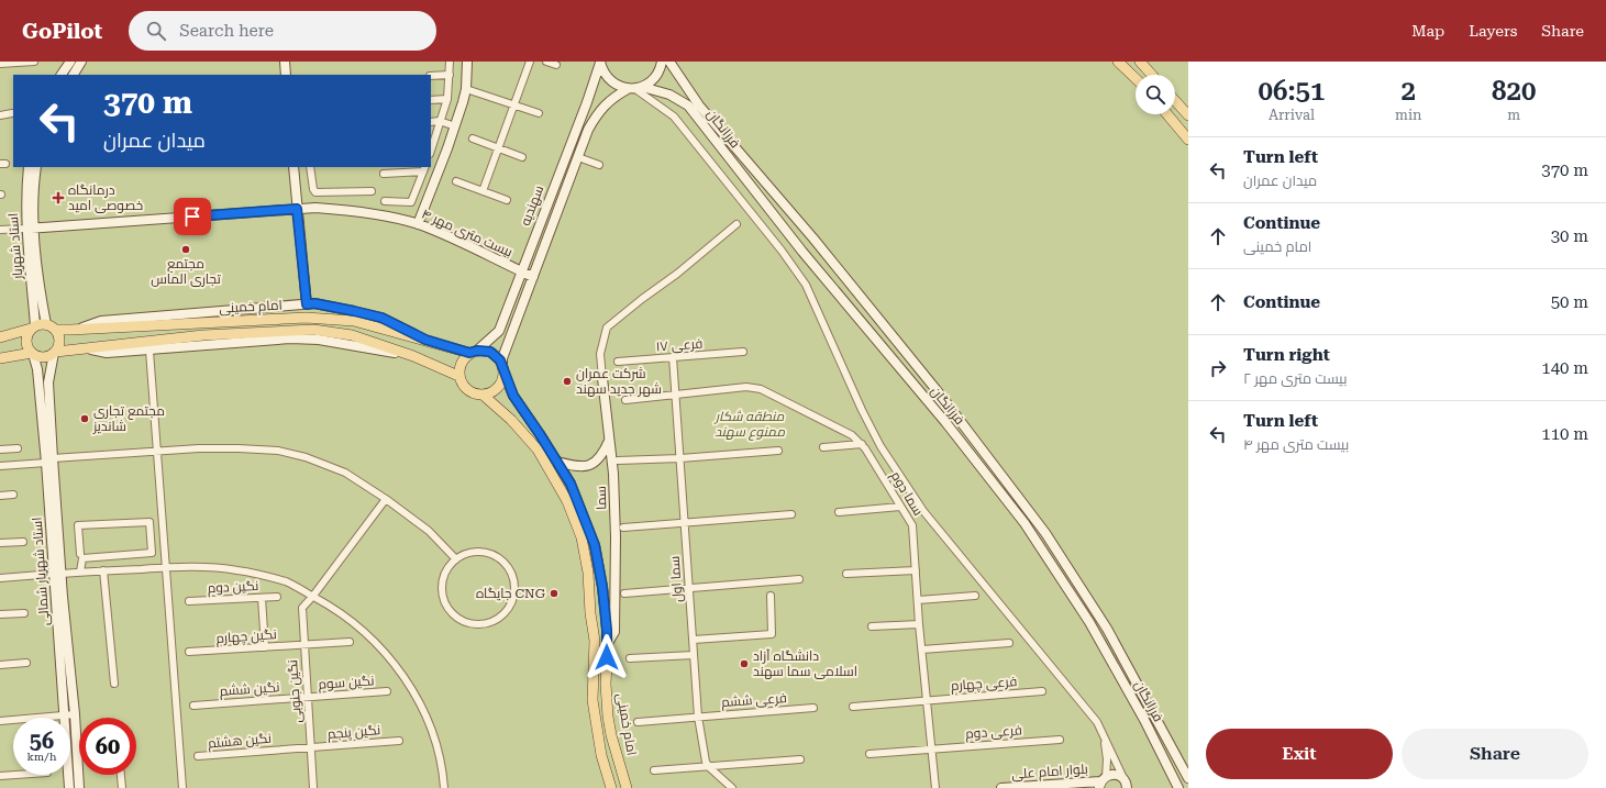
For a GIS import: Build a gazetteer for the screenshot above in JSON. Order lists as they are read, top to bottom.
{
  "streets": {
    "main road": [
      "فرزانگان",
      "سهندیه",
      "بیست متری مهر ۴",
      "استاد شهریار",
      "امام خمینی",
      "سما",
      "استاد شهریار شمالی",
      "بلوار امام علی"
    ],
    "street": [
      "فرعی ۱۷",
      "سما دوم",
      "سما اول",
      "نگین دوم",
      "نگین چهارم",
      "نگین سوم",
      "فرعی چهارم",
      "نگین ششم",
      "نگین جنوبی",
      "فرعی ششم",
      "نگین پنجم",
      "فرعی دوم",
      "نگین هشتم"
    ]
  },
  "crossings": [
    ["فرزانگان", "سهندیه"],
    ["سهندیه", "بیست متری مهر ۴"],
    ["سهندیه", "امام خمینی"],
    ["بیست متری مهر ۴", "استاد شهریار"],
    ["استاد شهریار", "امام خمینی"],
    ["استاد شهریار", "استاد شهریار شمالی"],
    ["امام خمینی", "سما"],
    ["امام خمینی", "استاد شهریار شمالی"],
    ["فرعی ۱۷", "سما اول"],
    ["سما دوم", "سما اول"],
    ["سما دوم", "فرعی چهارم"],
    ["سما دوم", "فرعی دوم"],
    ["سما اول", "فرعی ششم"],
    ["نگین چهارم", "نگین جنوبی"],
    ["نگین سوم", "نگین ششم"],
    ["نگین سوم", "نگین جنوبی"],
    ["نگین ششم", "نگین جنوبی"],
    ["نگین جنوبی", "نگین پنجم"],
    ["نگین جنوبی", "نگین هشتم"],
    ["نگین پنجم", "نگین هشتم"]
  ],
  "parks": ["منطقه شکار ممنوع سهند"],
  "places": {
    "health": ["درمانگاه خصوصی امید"],
    "other": [
      "مجتمع تجاری الماس",
      "شرکت عمران شهر جدید سهند",
      "مجتمع تجاری شاندیز",
      "جایگاه CNG",
      "دانشگاه آزاد اسلامی سما سهند"
    ]
  },
  "page": {
    "header": "GoPilot",
    "search": "Search here",
    "nav": ["Map", "Layers", "Share"],
    "eta": [
      "06:51",
      "Arrival",
      "2",
      "min",
      "820",
      "m"
    ],
    "turn": ["370 m", "میدان عمران"],
    "list": [
      {
        "name": "Turn left",
        "note": "میدان عمران",
        "value": "370 m"
      },
      {
        "name": "Continue",
        "note": "امام خمینی",
        "value": "30 m"
      },
      {
        "name": "Continue",
        "value": "50 m"
      },
      {
        "name": "Turn right",
        "note": "بیست متری مهر ۲",
        "value": "140 m"
      },
      {
        "name": "Turn left",
        "note": "بیست متری مهر ۴",
        "value": "110 m"
      }
    ],
    "speed": "56 km/h",
    "limit": "60",
    "buttons": ["Exit", "Share"]
  }
}
